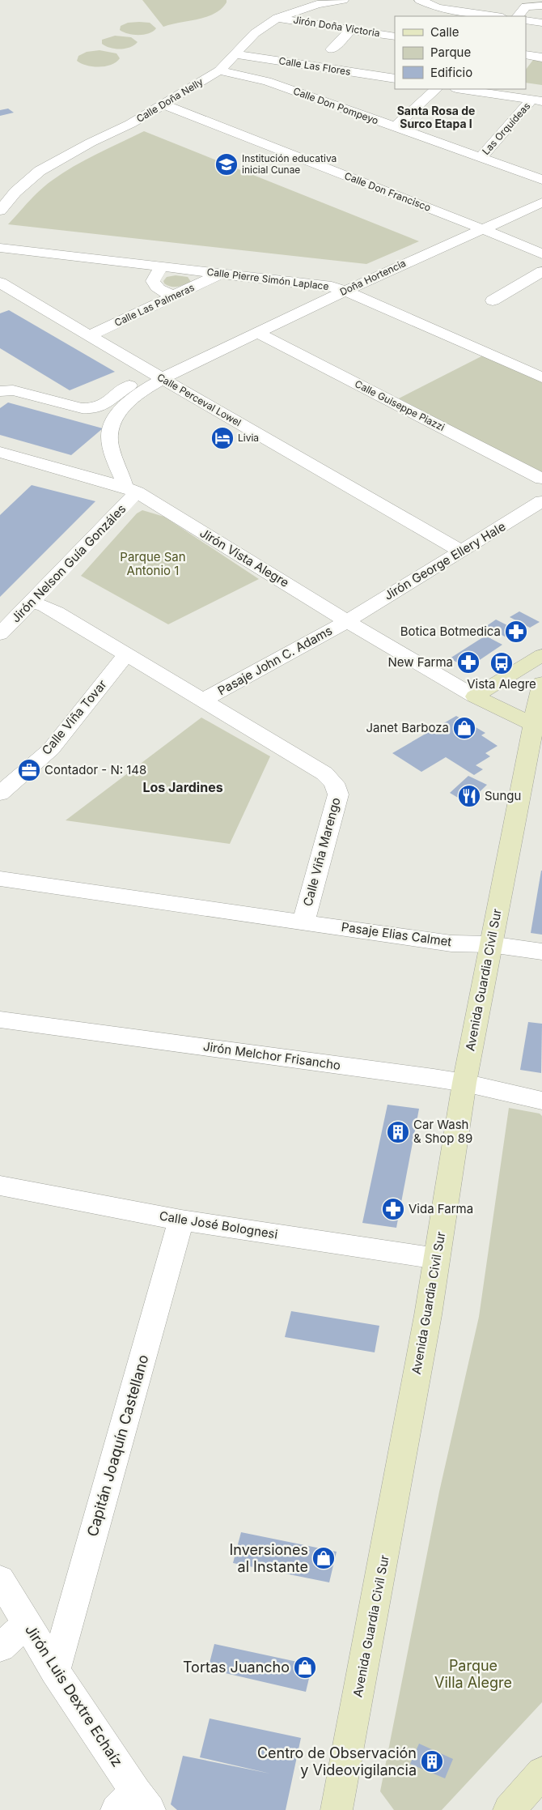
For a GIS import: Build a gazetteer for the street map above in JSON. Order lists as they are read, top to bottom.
{
  "streets": {
    "main road": ["Avenida Guardia Civil Sur"],
    "street": [
      "Jirón Doña Victoria",
      "Calle Las Flores",
      "Calle Doña Nelly",
      "Calle Don Pompeyo",
      "Las Orquídeas",
      "Calle Don Francisco",
      "Doña Hortencia",
      "Calle Pierre Simón Laplace",
      "Calle Las Palmeras",
      "Calle Perceval Lowel",
      "Calle Guiseppe Piazzi",
      "Jirón Vista Alegre",
      "Jirón George Ellery Hale",
      "Jirón Nelson Guía Gonzáles",
      "Pasaje John C. Adams",
      "Calle Viña Tovar",
      "Calle Viña Marengo",
      "Pasaje Elias Calmet",
      "Jirón Melchor Frisancho",
      "Calle José Bolognesi",
      "Capitán Joaquín Castellano",
      "Jirón Luis Dextre Echaíz"
    ]
  },
  "crossings": [
    ["Jirón Doña Victoria", "Calle Doña Nelly"],
    ["Calle Las Flores", "Calle Doña Nelly"],
    ["Calle Doña Nelly", "Calle Don Pompeyo"],
    ["Calle Doña Nelly", "Calle Don Francisco"],
    ["Calle Don Pompeyo", "Las Orquídeas"],
    ["Calle Don Francisco", "Doña Hortencia"],
    ["Doña Hortencia", "Calle Pierre Simón Laplace"],
    ["Doña Hortencia", "Calle Perceval Lowel"],
    ["Doña Hortencia", "Calle Guiseppe Piazzi"],
    ["Calle Pierre Simón Laplace", "Calle Las Palmeras"],
    ["Calle Las Palmeras", "Calle Perceval Lowel"],
    ["Calle Perceval Lowel", "Jirón George Ellery Hale"],
    ["Jirón Vista Alegre", "Jirón George Ellery Hale"],
    ["Jirón Vista Alegre", "Jirón Nelson Guía Gonzáles"],
    ["Jirón Vista Alegre", "Pasaje John C. Adams"],
    ["Jirón George Ellery Hale", "Pasaje John C. Adams"],
    ["Jirón Nelson Guía Gonzáles", "Calle Viña Marengo"],
    ["Pasaje John C. Adams", "Calle Viña Marengo"],
    ["Calle Viña Tovar", "Calle Viña Marengo"],
    ["Calle Viña Marengo", "Pasaje Elias Calmet"],
    ["Pasaje Elias Calmet", "Avenida Guardia Civil Sur"],
    ["Avenida Guardia Civil Sur", "Jirón Melchor Frisancho"],
    ["Avenida Guardia Civil Sur", "Calle José Bolognesi"],
    ["Calle José Bolognesi", "Capitán Joaquín Castellano"],
    ["Capitán Joaquín Castellano", "Jirón Luis Dextre Echaíz"]
  ],
  "districts": ["Santa Rosa de Surco Etapa I", "Los Jardines"],
  "parks": ["Parque San Antonio 1", "Parque Villa Alegre"],
  "places": {
    "school or university": ["Institución educativa inicial Cunae"],
    "hotel": ["Livia"],
    "pharmacy": ["Botica Botmedica", "New Farma", "Vida Farma"],
    "bus stop": ["Vista Alegre"],
    "shop": ["Janet Barboza", "Inversiones al Instante", "Tortas Juancho"],
    "office": ["Contador - N: 148"],
    "restaurant": ["Sungu"],
    "building": ["Car Wash & Shop 89", "Centro de Observación y Videovigilancia"]
  },
  "legend": ["Calle", "Parque", "Edificio"]
}
